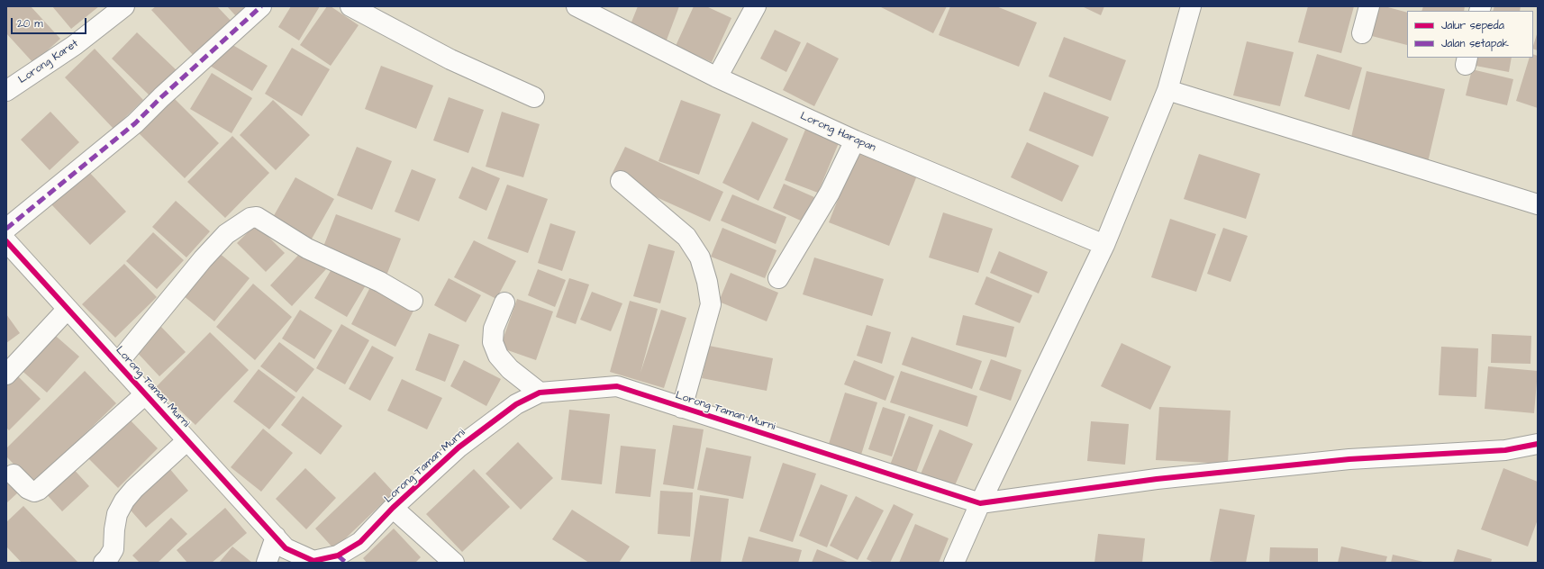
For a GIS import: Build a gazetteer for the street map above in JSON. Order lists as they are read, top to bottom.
{
  "streets": {
    "street": ["Lorong Karet", "Lorong Harapan", "Lorong Taman Murni"]
  },
  "legend": ["Jalur sepeda", "Jalan setapak"],
  "scale_bar": "20 m"
}
